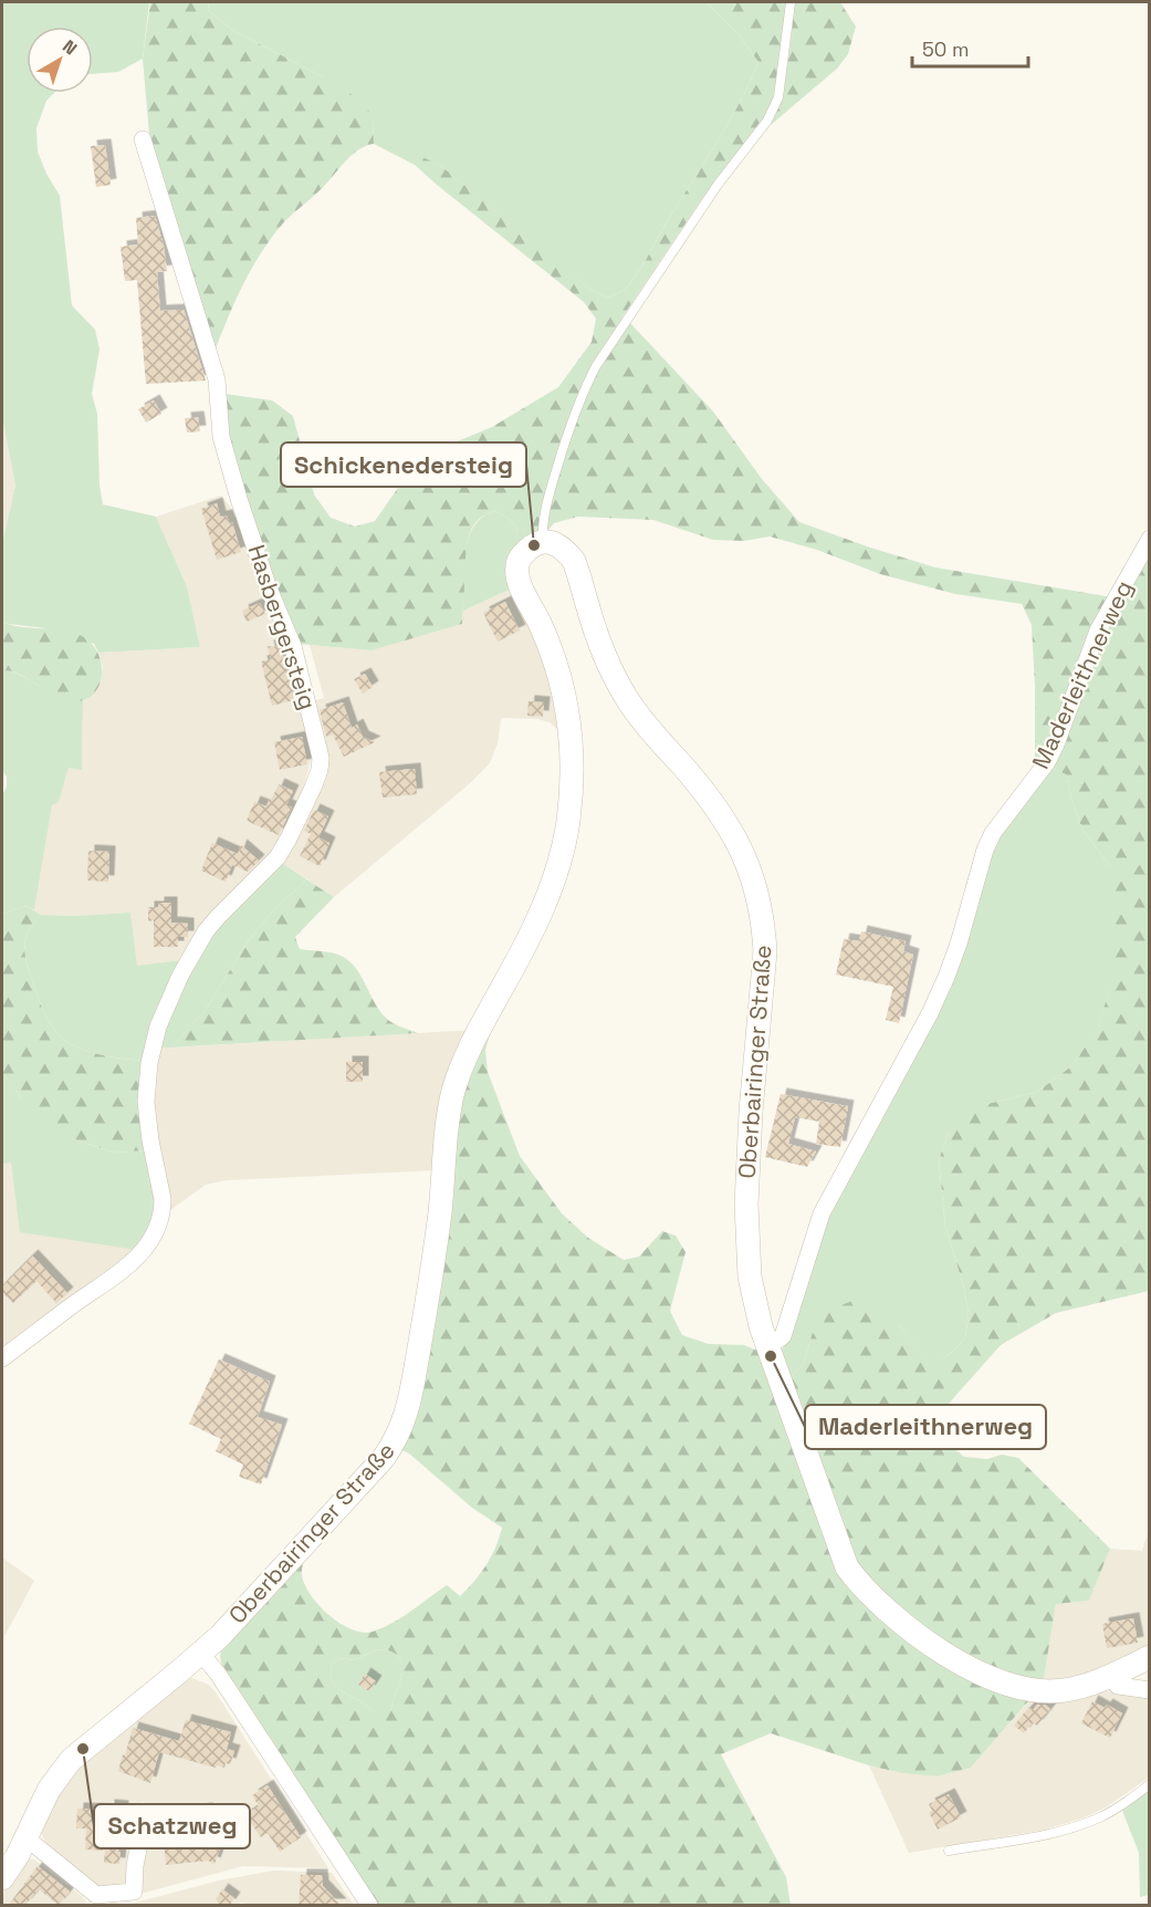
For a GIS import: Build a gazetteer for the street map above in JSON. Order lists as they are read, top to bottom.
{
  "streets": {
    "street": ["Hasbergersteig", "Maderleithnerweg", "Oberbairinger Straße"]
  },
  "crossings": [
    ["Maderleithnerweg", "Oberbairinger Straße"]
  ],
  "places": ["Schickenedersteig", "Maderleithnerweg", "Schatzweg"],
  "scale_bar": "50 m",
  "north": "top right"
}
